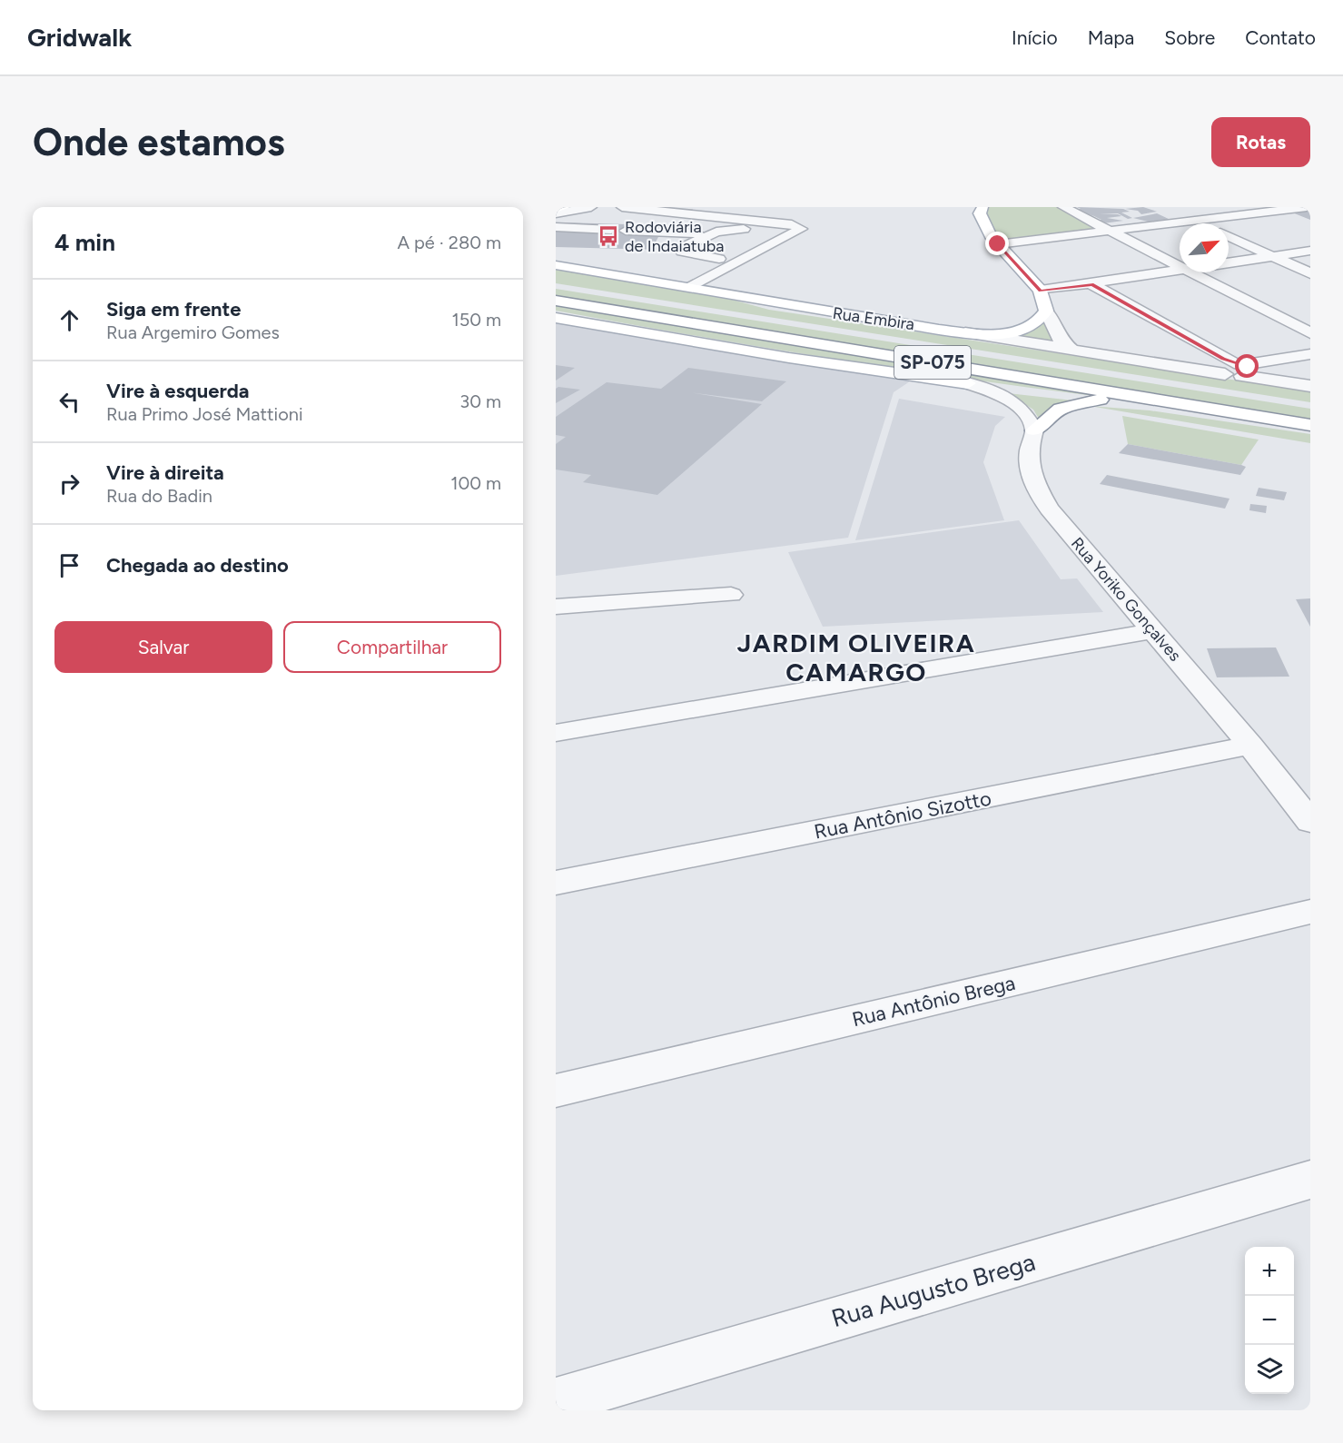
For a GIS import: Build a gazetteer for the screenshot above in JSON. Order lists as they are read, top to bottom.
{
  "streets": {
    "main road": ["Rua Embira", "SP-075"],
    "street": [
      "Rua Yoriko Gonçalves",
      "Rua Antônio Sizotto",
      "Rua Antônio Brega",
      "Rua Augusto Brega"
    ]
  },
  "crossings": [
    ["Rua Yoriko Gonçalves", "Rua Antônio Sizotto"]
  ],
  "districts": ["JARDIM OLIVEIRA CAMARGO"],
  "places": {
    "bus stop": ["Rodoviária de Indaiatuba"]
  },
  "north": "top right",
  "page": {
    "header": "Gridwalk",
    "nav": [
      "Início",
      "Mapa",
      "Sobre",
      "Contato"
    ],
    "buttons": [
      "Rotas",
      ["Salvar", "Compartilhar"]
    ],
    "title": "Onde estamos",
    "heading": ["4 min", "A pé · 280 m"],
    "list": [
      ["Siga em frente", "Rua Argemiro Gomes", "150 m"],
      ["Vire à esquerda", "Rua Primo José Mattioni", "30 m"],
      ["Vire à direita", "Rua do Badin", "100 m"],
      "Chegada ao destino"
    ],
    "map_buttons": ["+", "−"]
  }
}
